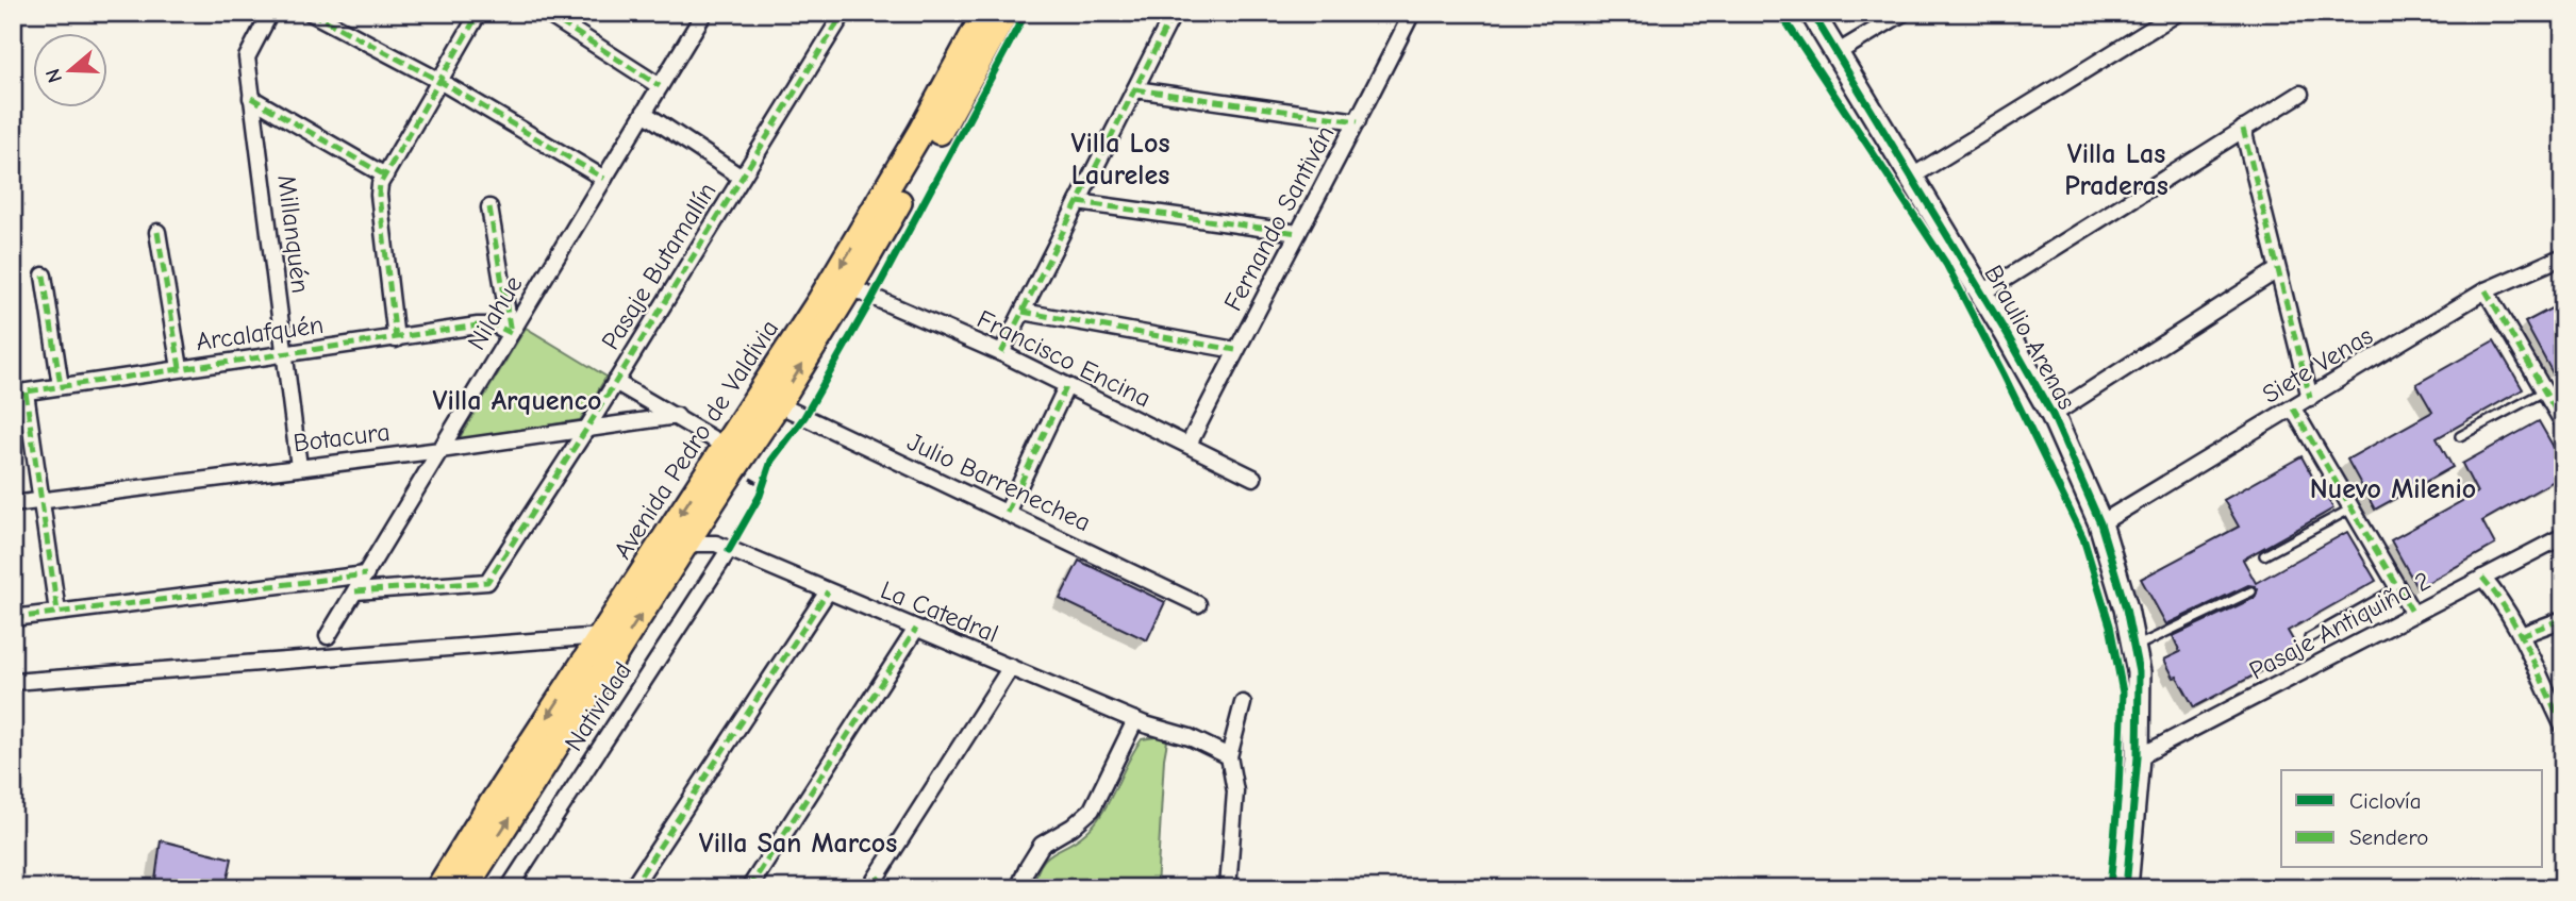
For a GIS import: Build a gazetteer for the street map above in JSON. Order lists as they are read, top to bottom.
{
  "streets": {
    "main road": ["Avenida Pedro de Valdivia"],
    "street": [
      "Fernando Santiván",
      "Millanquén",
      "Pasaje Butamallín",
      "Nilahue",
      "Arcalafquén",
      "Braulio Arenas",
      "Francisco Encina",
      "Siete Venas",
      "Botacura",
      "Julio Barrenechea",
      "La Catedral",
      "Pasaje Antiquiña 2",
      "Natividad"
    ]
  },
  "crossings": [
    ["Fernando Santiván", "Francisco Encina"],
    ["Millanquén", "Arcalafquén"],
    ["Millanquén", "Botacura"],
    ["Pasaje Butamallín", "Nilahue"],
    ["Pasaje Butamallín", "Botacura"],
    ["Nilahue", "Arcalafquén"],
    ["Nilahue", "Botacura"],
    ["Braulio Arenas", "Siete Venas"],
    ["Braulio Arenas", "Pasaje Antiquiña 2"],
    ["Francisco Encina", "Avenida Pedro de Valdivia"],
    ["Avenida Pedro de Valdivia", "Julio Barrenechea"],
    ["Avenida Pedro de Valdivia", "La Catedral"],
    ["La Catedral", "Natividad"]
  ],
  "districts": [
    "Villa Los Laureles",
    "Villa Las Praderas",
    "Villa Arquenco",
    "Nuevo Milenio",
    "Villa San Marcos"
  ],
  "legend": ["Ciclovía", "Sendero"],
  "north": "left"
}
